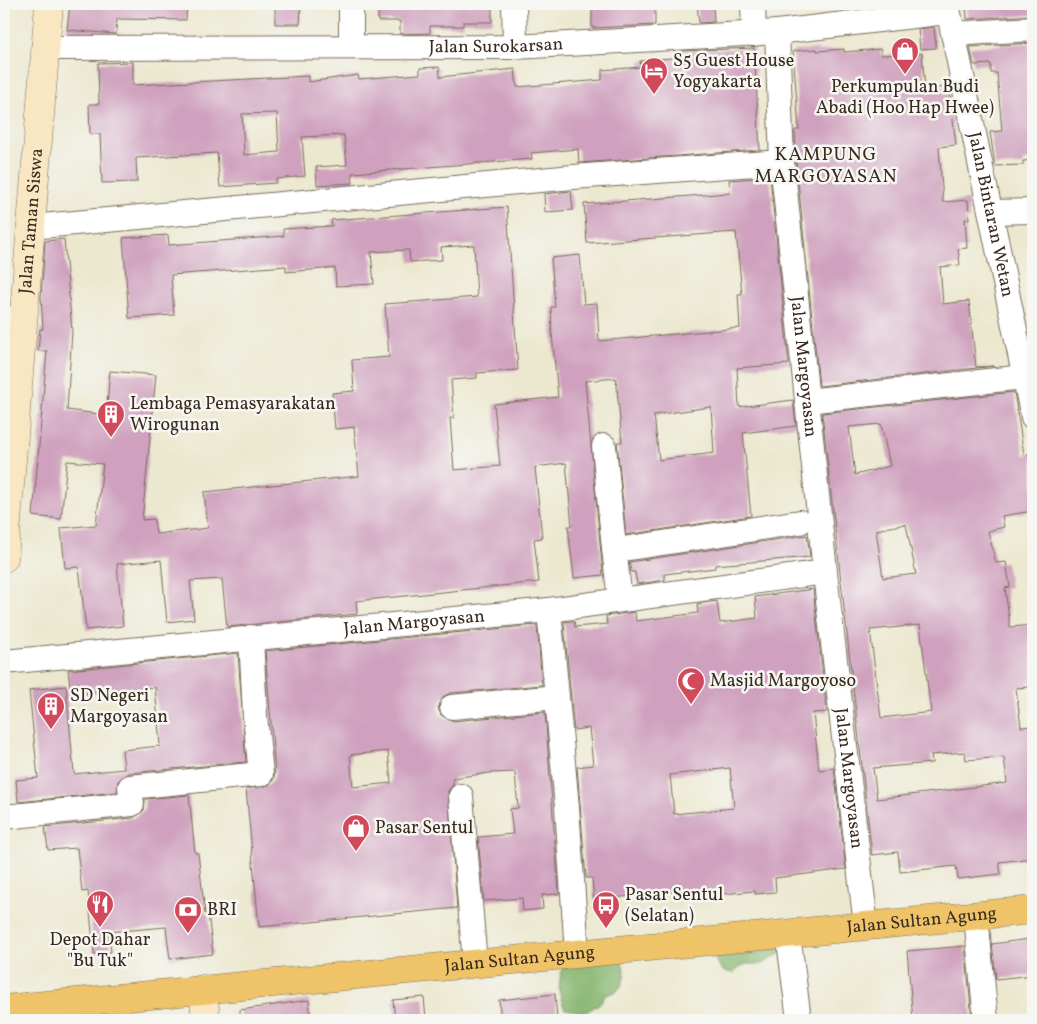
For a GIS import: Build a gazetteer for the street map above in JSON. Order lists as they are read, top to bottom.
{
  "streets": {
    "main road": ["Jalan Taman Siswa", "Jalan Sultan Agung"],
    "street": ["Jalan Surokarsan", "Jalan Bintaran Wetan", "Jalan Margoyasan"]
  },
  "crossings": [
    ["Jalan Surokarsan", "Jalan Bintaran Wetan"],
    ["Jalan Surokarsan", "Jalan Taman Siswa"],
    ["Jalan Surokarsan", "Jalan Margoyasan"],
    ["Jalan Margoyasan", "Jalan Sultan Agung"]
  ],
  "districts": ["KAMPUNG MARGOYASAN"],
  "places": {
    "shop": ["Perkumpulan Budi Abadi (Hoo Hap Hwee)", "Pasar Sentul"],
    "hotel": ["S5 Guest House Yogyakarta"],
    "building": ["Lembaga Pemasyarakatan Wirogunan", "SD Negeri Margoyasan"],
    "mosque": ["Masjid Margoyoso"],
    "restaurant": ["Depot Dahar \"Bu Tuk\""],
    "bus stop": ["Pasar Sentul (Selatan)"],
    "bank": ["BRI"]
  }
}
